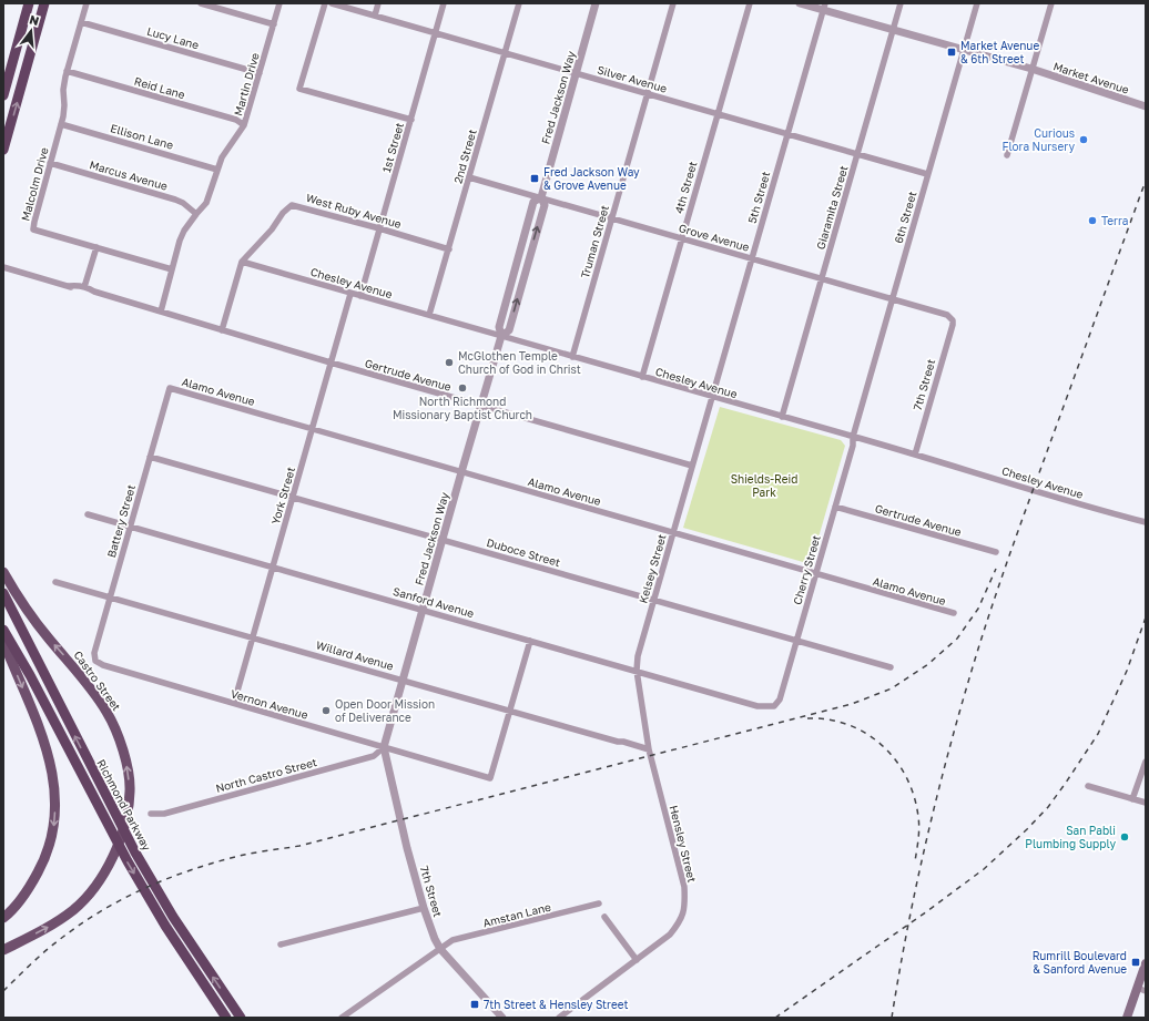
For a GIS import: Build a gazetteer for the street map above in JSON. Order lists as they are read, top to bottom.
{
  "streets": {
    "highway": ["Richmond Parkway"],
    "main road": ["Castro Street"],
    "street": [
      "Lucy Lane",
      "Market Avenue",
      "Silver Avenue",
      "Martin Drive",
      "Reid Lane",
      "Fred Jackson Way",
      "Ellison Lane",
      "1st Street",
      "2nd Street",
      "Marcus Avenue",
      "Malcolm Drive",
      "4th Street",
      "5th Street",
      "Giaramita Street",
      "West Ruby Avenue",
      "6th Street",
      "Grove Avenue",
      "Truman Street",
      "Chesley Avenue",
      "Gertrude Avenue",
      "7th Street",
      "Alamo Avenue",
      "York Street",
      "Battery Street",
      "Duboce Street",
      "Kelsey Street",
      "Cherry Street",
      "Sanford Avenue",
      "Willard Avenue",
      "Vernon Avenue",
      "North Castro Street",
      "Hensley Street",
      "Amstan Lane"
    ]
  },
  "crossings": [
    ["Lucy Lane", "Martin Drive"],
    ["Lucy Lane", "Malcolm Drive"],
    ["Market Avenue", "5th Street"],
    ["Market Avenue", "Giaramita Street"],
    ["Market Avenue", "6th Street"],
    ["Silver Avenue", "Fred Jackson Way"],
    ["Silver Avenue", "1st Street"],
    ["Silver Avenue", "2nd Street"],
    ["Silver Avenue", "4th Street"],
    ["Silver Avenue", "5th Street"],
    ["Silver Avenue", "Giaramita Street"],
    ["Silver Avenue", "6th Street"],
    ["Silver Avenue", "Truman Street"],
    ["Martin Drive", "Reid Lane"],
    ["Martin Drive", "Ellison Lane"],
    ["Martin Drive", "Marcus Avenue"],
    ["Martin Drive", "Malcolm Drive"],
    ["Martin Drive", "Gertrude Avenue"],
    ["Reid Lane", "Malcolm Drive"],
    ["Fred Jackson Way", "Grove Avenue"],
    ["Fred Jackson Way", "Chesley Avenue"],
    ["Fred Jackson Way", "Gertrude Avenue"],
    ["Fred Jackson Way", "7th Street"],
    ["Fred Jackson Way", "Alamo Avenue"],
    ["Fred Jackson Way", "Duboce Street"],
    ["Fred Jackson Way", "Sanford Avenue"],
    ["Fred Jackson Way", "Willard Avenue"],
    ["Fred Jackson Way", "Vernon Avenue"],
    ["Fred Jackson Way", "North Castro Street"],
    ["Ellison Lane", "Malcolm Drive"],
    ["1st Street", "West Ruby Avenue"],
    ["1st Street", "Chesley Avenue"],
    ["2nd Street", "West Ruby Avenue"],
    ["2nd Street", "Grove Avenue"],
    ["2nd Street", "Chesley Avenue"],
    ["Marcus Avenue", "Malcolm Drive"],
    ["4th Street", "Grove Avenue"],
    ["4th Street", "Chesley Avenue"],
    ["5th Street", "Grove Avenue"],
    ["5th Street", "Chesley Avenue"],
    ["5th Street", "Kelsey Street"],
    ["Giaramita Street", "Grove Avenue"],
    ["Giaramita Street", "Chesley Avenue"],
    ["West Ruby Avenue", "Chesley Avenue"],
    ["West Ruby Avenue", "Gertrude Avenue"],
    ["6th Street", "Grove Avenue"],
    ["6th Street", "Chesley Avenue"],
    ["6th Street", "Cherry Street"],
    ["Grove Avenue", "Truman Street"],
    ["Grove Avenue", "7th Street"],
    ["Truman Street", "Chesley Avenue"],
    ["Chesley Avenue", "7th Street"],
    ["Chesley Avenue", "York Street"],
    ["Chesley Avenue", "Kelsey Street"],
    ["Chesley Avenue", "Cherry Street"],
    ["Gertrude Avenue", "York Street"],
    ["Gertrude Avenue", "Kelsey Street"],
    ["Gertrude Avenue", "Cherry Street"],
    ["7th Street", "Vernon Avenue"],
    ["7th Street", "North Castro Street"],
    ["7th Street", "Amstan Lane"],
    ["Alamo Avenue", "York Street"],
    ["Alamo Avenue", "Battery Street"],
    ["Alamo Avenue", "Kelsey Street"],
    ["Alamo Avenue", "Cherry Street"],
    ["York Street", "Duboce Street"],
    ["York Street", "Sanford Avenue"],
    ["York Street", "Willard Avenue"],
    ["York Street", "Vernon Avenue"],
    ["Battery Street", "Duboce Street"],
    ["Battery Street", "Sanford Avenue"],
    ["Battery Street", "Willard Avenue"],
    ["Battery Street", "Vernon Avenue"],
    ["Duboce Street", "Kelsey Street"],
    ["Duboce Street", "Cherry Street"],
    ["Kelsey Street", "Sanford Avenue"],
    ["Kelsey Street", "Willard Avenue"],
    ["Kelsey Street", "Hensley Street"],
    ["Cherry Street", "Sanford Avenue"],
    ["Willard Avenue", "Vernon Avenue"],
    ["Willard Avenue", "Hensley Street"],
    ["Vernon Avenue", "North Castro Street"]
  ],
  "parks": ["Shields-Reid Park"],
  "places": {
    "transit": [
      "Market Avenue & 6th Street",
      "Fred Jackson Way & Grove Avenue",
      "Rumrill Boulevard & Sanford Avenue",
      "7th Street & Hensley Street"
    ],
    "other": [
      "Curious Flora Nursery",
      "Terra",
      "McGlothen Temple Church of God in Christ",
      "North Richmond Missionary Baptist Church",
      "Open Door Mission of Deliverance",
      "San Pabli Plumbing Supply"
    ]
  },
  "north": "top"
}
